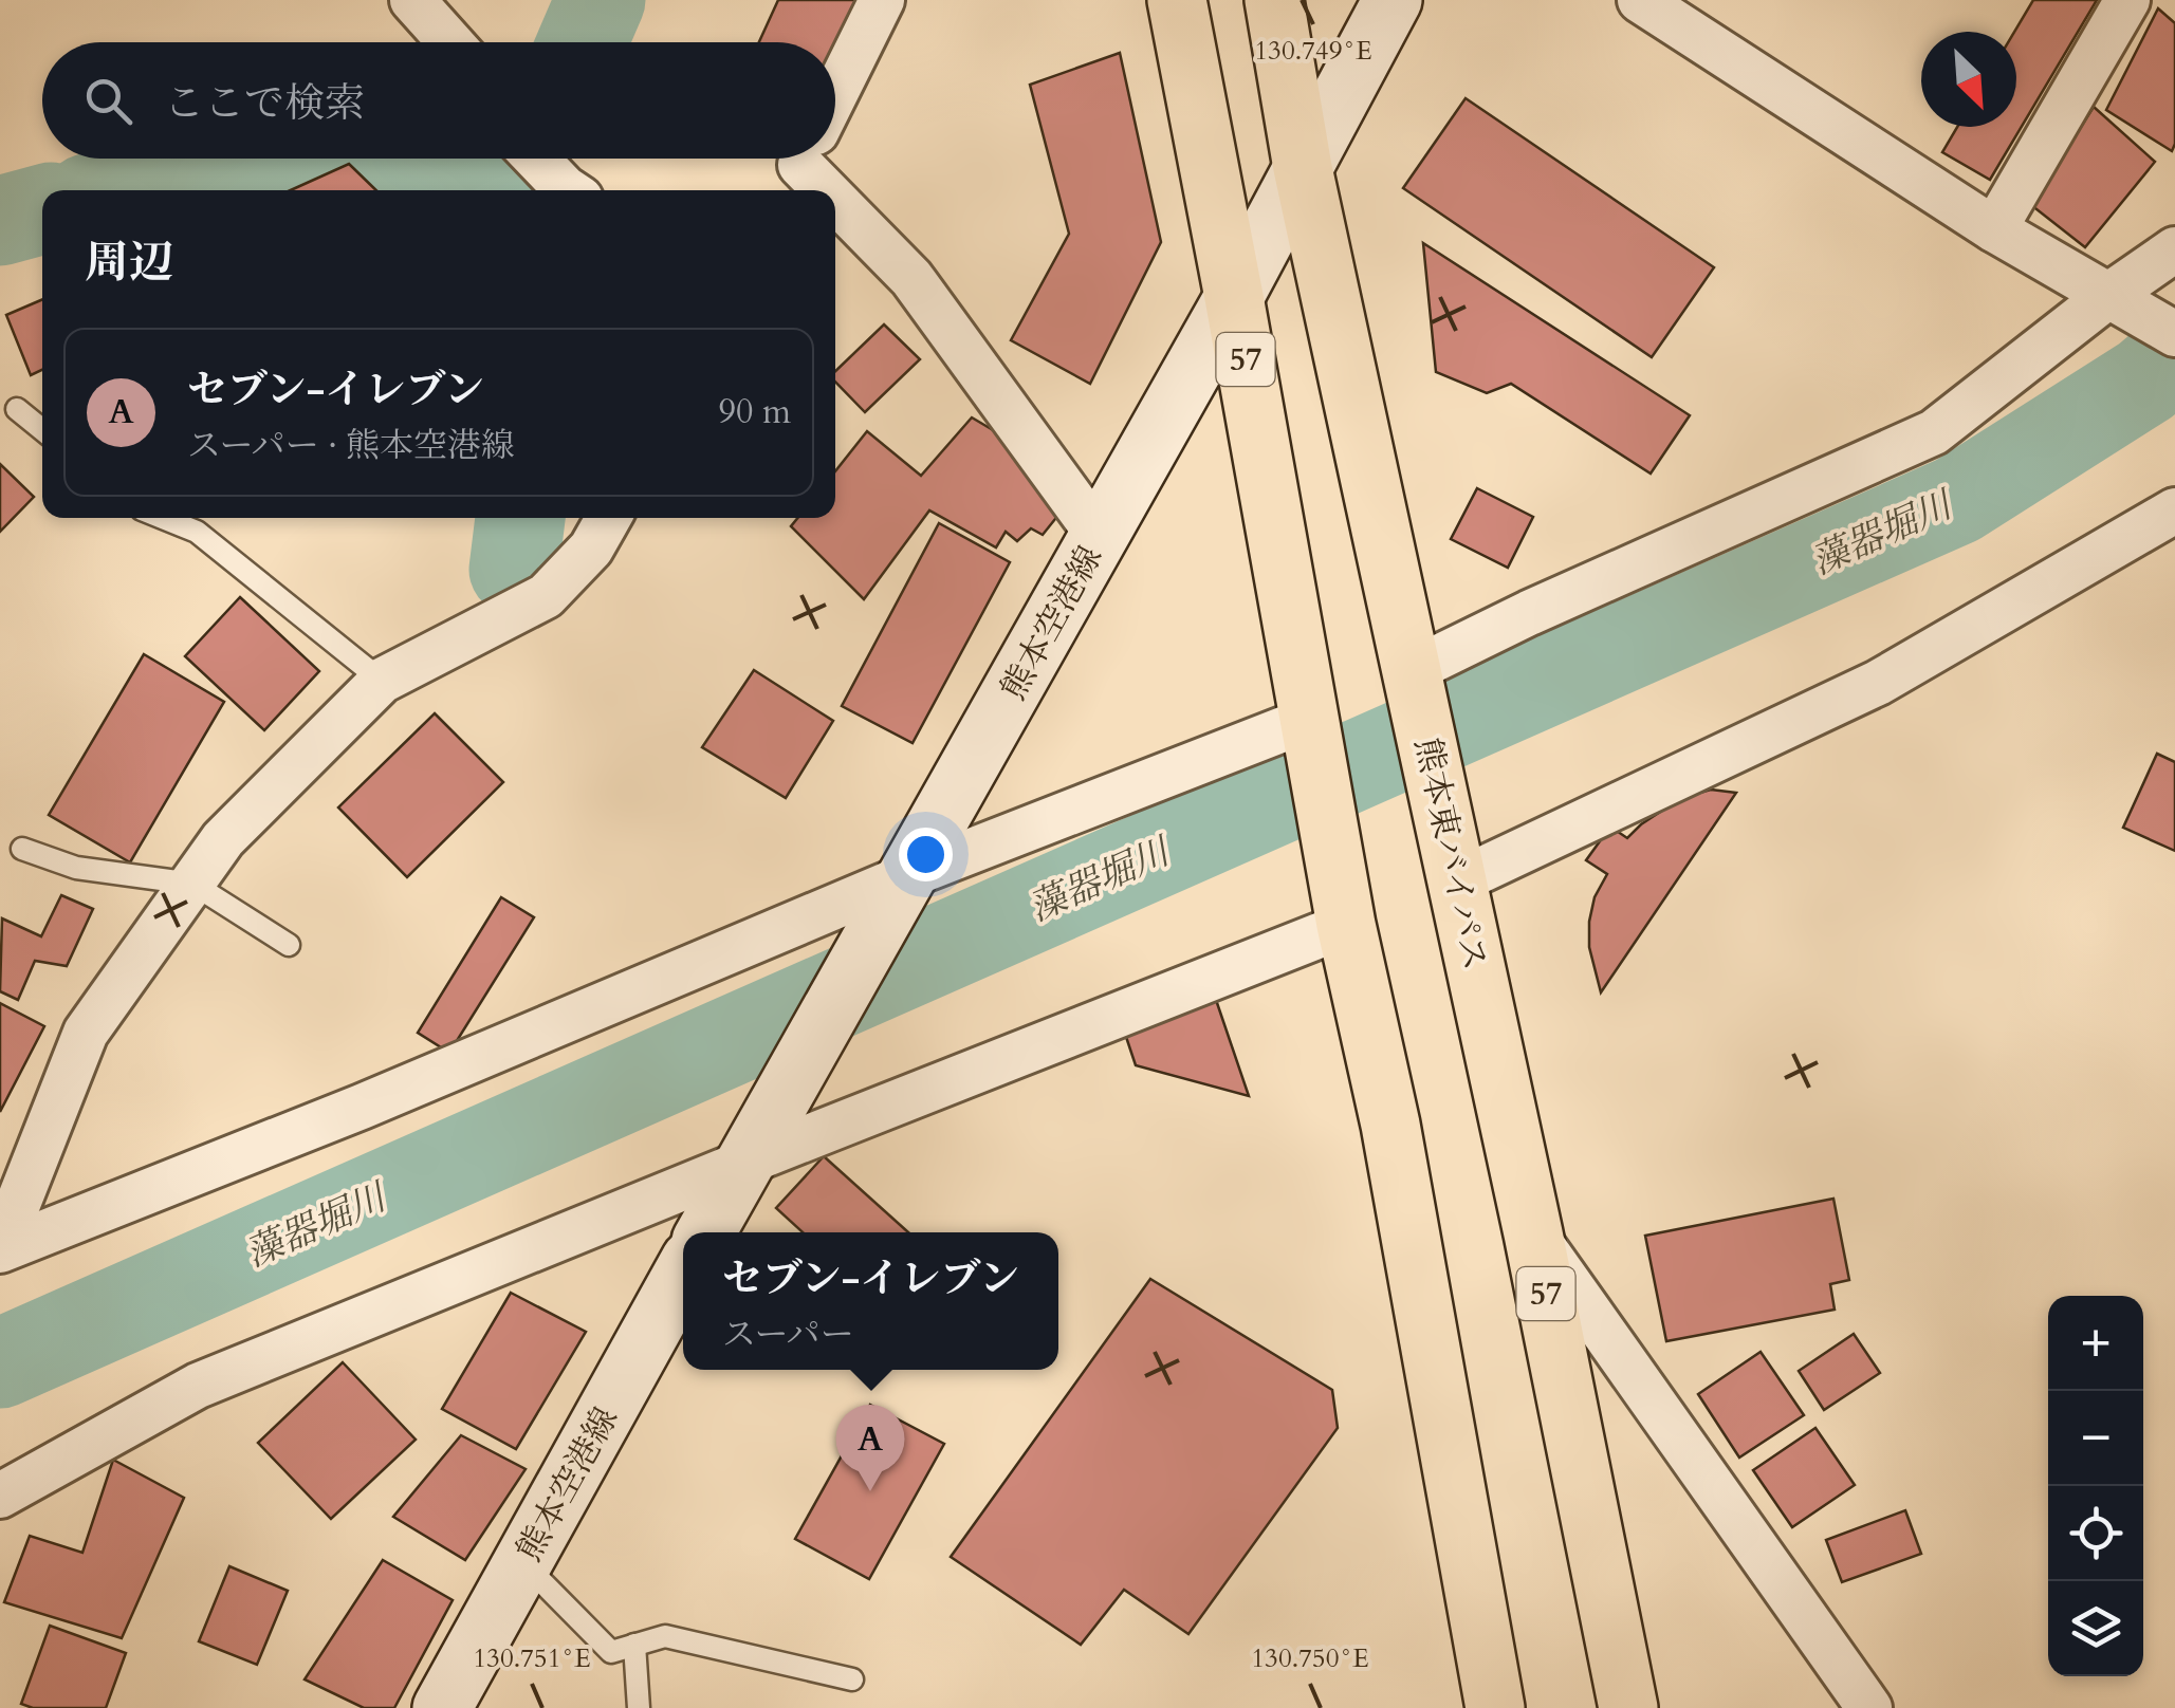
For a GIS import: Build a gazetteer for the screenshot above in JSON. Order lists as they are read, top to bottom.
{
  "streets": {
    "highway": ["57", "熊本東バイパス"],
    "main road": ["熊本空港線"]
  },
  "crossings": [
    ["57", "熊本空港線"],
    ["熊本空港線", "熊本東バイパス"]
  ],
  "water": ["藻器堀川"],
  "north": "bottom right",
  "page": {
    "search": "ここで検索",
    "heading": "周辺",
    "list": [
      {
        "mark": "A",
        "name": "セブン-イレブン",
        "note": "スーパー · 熊本空港線",
        "value": "90 m"
      }
    ],
    "popup": ["セブン-イレブン", "スーパー"],
    "map_buttons": ["+", "−"],
    "pins": "A"
  },
  "coordinates": ["130.749°E", "130.751°E", "130.750°E"]
}
